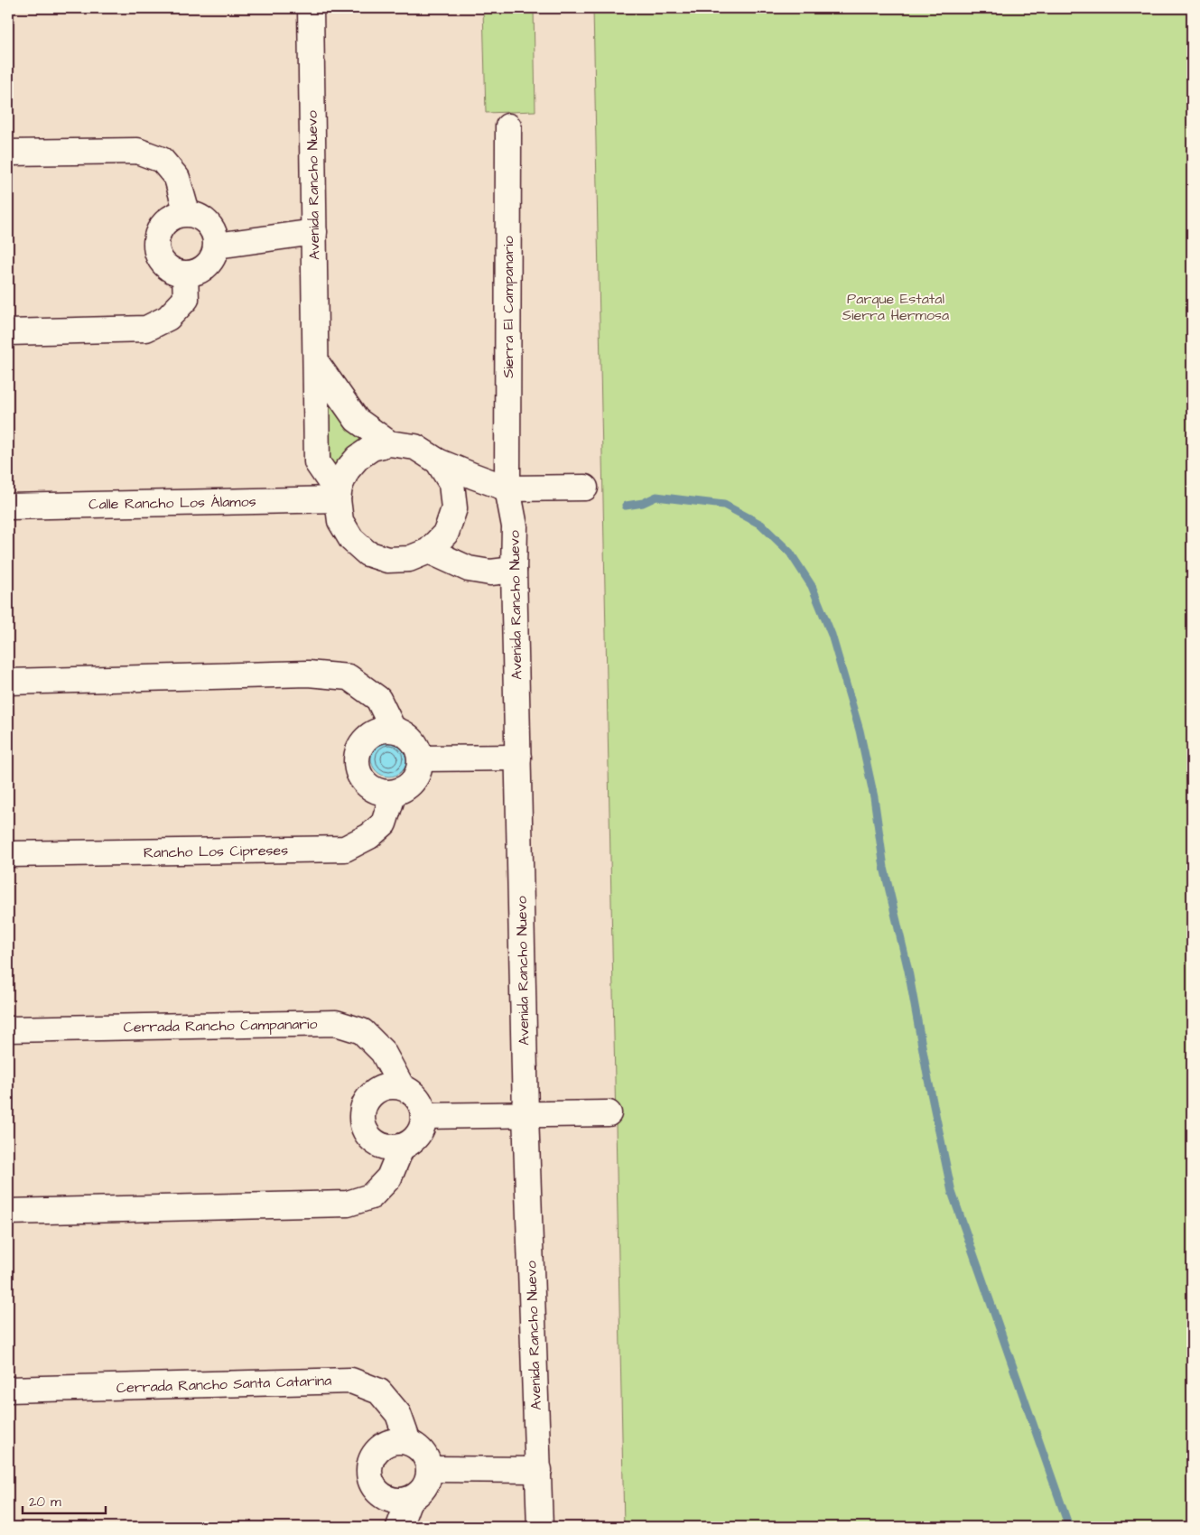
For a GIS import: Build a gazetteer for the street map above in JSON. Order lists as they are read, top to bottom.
{
  "streets": {
    "street": [
      "Avenida Rancho Nuevo",
      "Sierra El Campanario",
      "Calle Rancho Los Álamos",
      "Rancho Los Cipreses",
      "Cerrada Rancho Campanario",
      "Cerrada Rancho Santa Catarina"
    ]
  },
  "crossings": [
    ["Avenida Rancho Nuevo", "Sierra El Campanario"],
    ["Avenida Rancho Nuevo", "Calle Rancho Los Álamos"]
  ],
  "parks": ["Parque Estatal Sierra Hermosa"],
  "scale_bar": "20 m"
}
